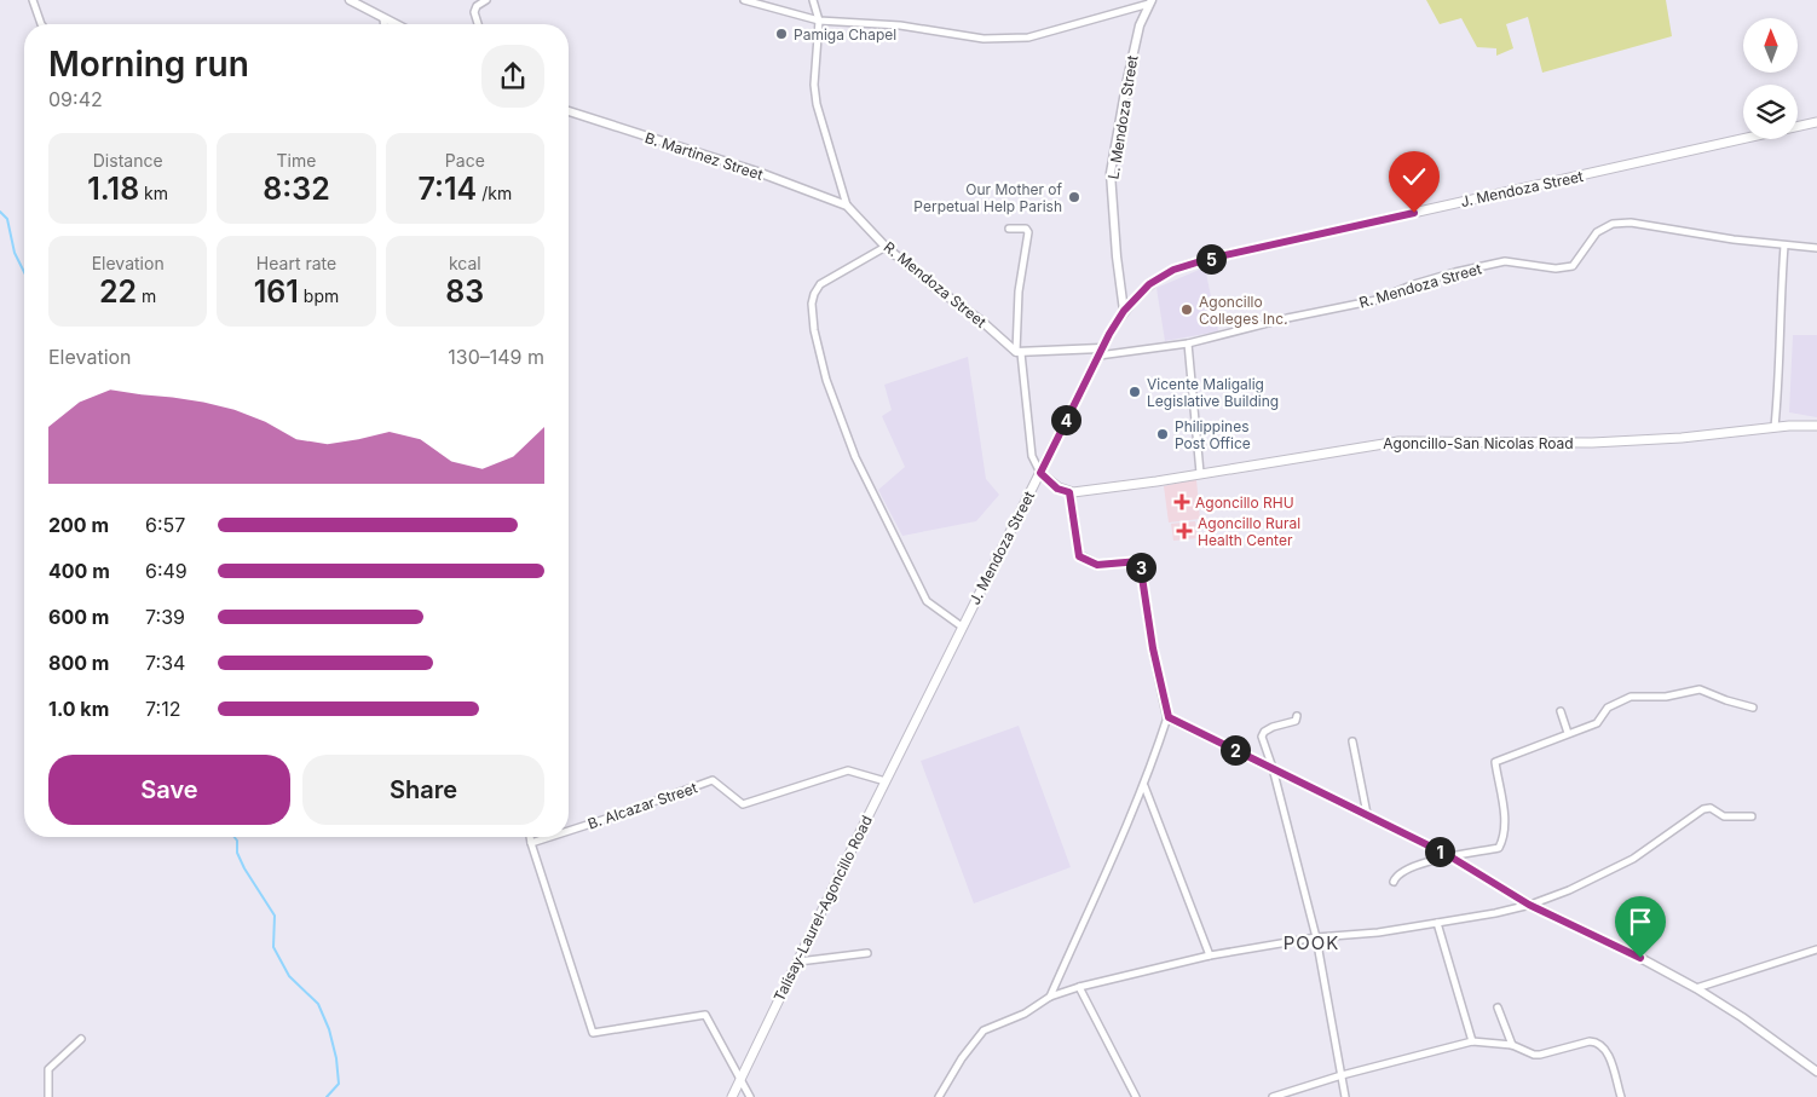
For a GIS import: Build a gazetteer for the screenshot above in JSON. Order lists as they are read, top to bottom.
{
  "streets": {
    "main road": ["J. Mendoza Street", "Agoncillo-San Nicolas Road", "Talisay-Laurel-Agoncillo Road"],
    "street": [
      "L. Mendoza Street",
      "B. Martinez Street",
      "R. Mendoza Street",
      "B. Alcazar Street"
    ]
  },
  "crossings": [
    ["L. Mendoza Street", "J. Mendoza Street"],
    ["B. Martinez Street", "R. Mendoza Street"],
    ["J. Mendoza Street", "R. Mendoza Street"],
    ["J. Mendoza Street", "Talisay-Laurel-Agoncillo Road"],
    ["B. Alcazar Street", "Talisay-Laurel-Agoncillo Road"]
  ],
  "districts": ["POOK"],
  "places": {
    "other": [
      "Pamiga Chapel",
      "Our Mother of Perpetual Help Parish",
      "Agoncillo Colleges Inc.",
      "Vicente Maligalig Legislative Building",
      "Philippines Post Office"
    ],
    "health": ["Agoncillo RHU", "Agoncillo Rural Health Center"]
  },
  "north": "top",
  "page": {
    "heading": ["Morning run", "09:42"],
    "stats": [
      ["Distance", "1.18 km"],
      ["Time", "8:32"],
      ["Pace", "7:14 /km"],
      ["Elevation", "22 m"],
      ["Heart rate", "161 bpm"],
      ["kcal", "83"]
    ],
    "pins": [
      "5",
      "4",
      "3",
      "2",
      "1"
    ],
    "chart": ["Elevation", "130–149 m"],
    "list": [
      {
        "name": "200 m",
        "note": "6:57"
      },
      {
        "name": "400 m",
        "note": "6:49"
      },
      {
        "name": "600 m",
        "note": "7:39"
      },
      {
        "name": "800 m",
        "note": "7:34"
      },
      {
        "name": "1.0 km",
        "note": "7:12"
      }
    ],
    "buttons": ["Save", "Share"]
  }
}
